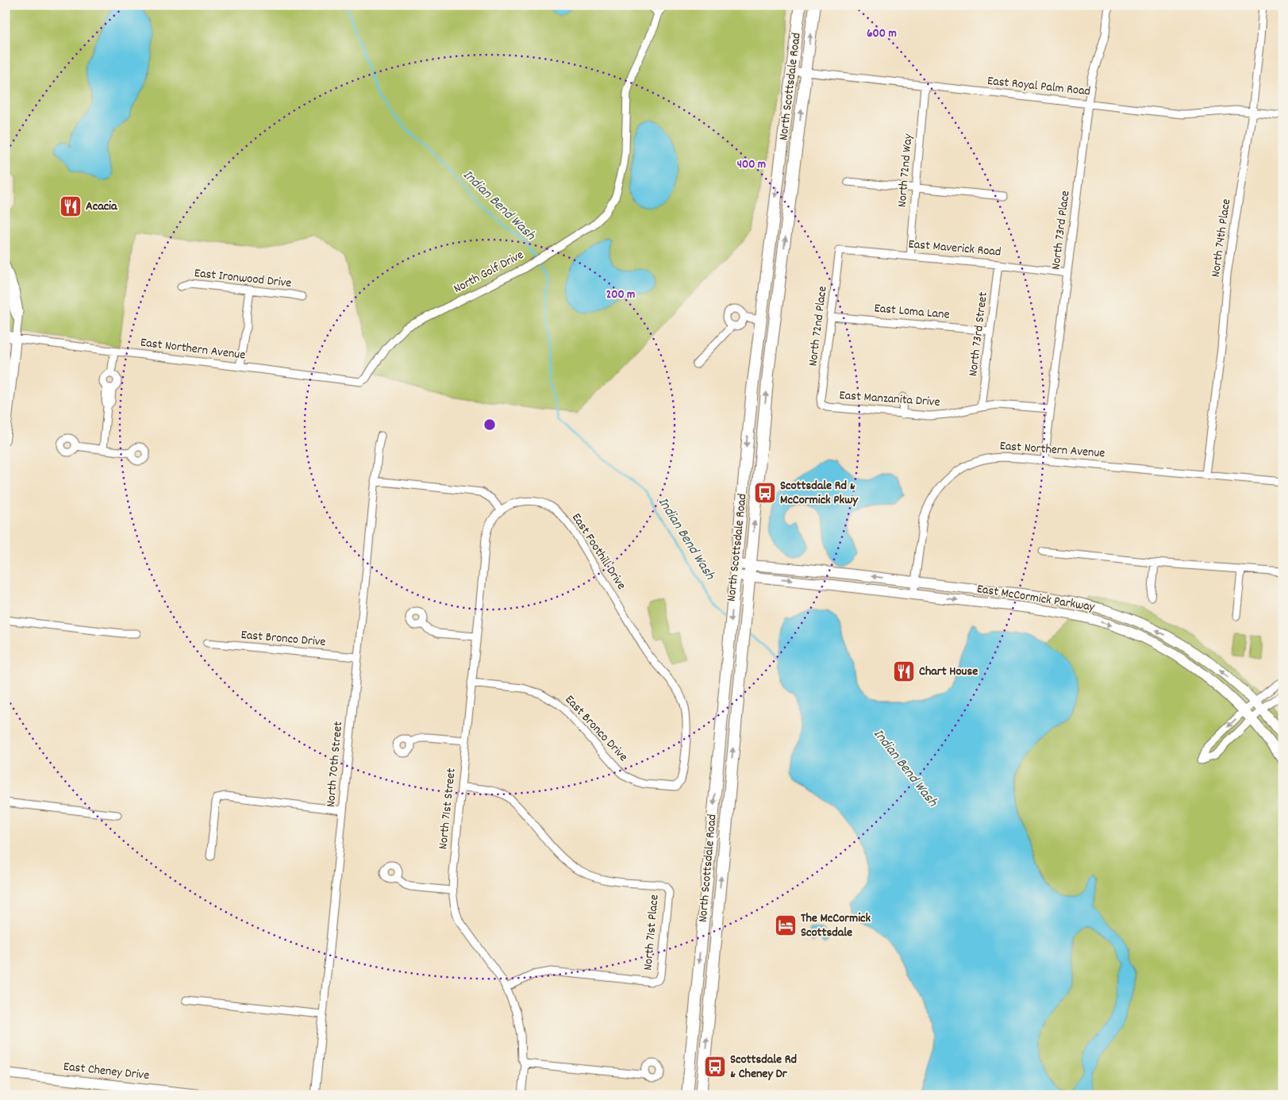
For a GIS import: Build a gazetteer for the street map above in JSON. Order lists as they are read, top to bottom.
{
  "streets": {
    "main road": ["North Scottsdale Road", "East McCormick Parkway", "East Cheney Drive"],
    "street": [
      "East Royal Palm Road",
      "North 72nd Way",
      "North 73rd Place",
      "North 74th Place",
      "East Maverick Road",
      "North Golf Drive",
      "East Ironwood Drive",
      "East Loma Lane",
      "North 72nd Place",
      "North 73rd Street",
      "East Northern Avenue",
      "East Manzanita Drive",
      "East Foothill Drive",
      "East Bronco Drive",
      "North 70th Street",
      "North 71st Street",
      "North 71st Place"
    ]
  },
  "crossings": [
    ["North Scottsdale Road", "East Royal Palm Road"],
    ["North Scottsdale Road", "East McCormick Parkway"],
    ["East Royal Palm Road", "North 72nd Way"],
    ["East Royal Palm Road", "North 73rd Place"],
    ["East Royal Palm Road", "North 74th Place"],
    ["North 72nd Way", "East Maverick Road"],
    ["North 73rd Place", "East Maverick Road"],
    ["North 73rd Place", "East Northern Avenue"],
    ["North 73rd Place", "East Manzanita Drive"],
    ["North 74th Place", "East Northern Avenue"],
    ["East Maverick Road", "North 72nd Place"],
    ["East Maverick Road", "North 73rd Street"],
    ["North Golf Drive", "East Northern Avenue"],
    ["East Loma Lane", "North 72nd Place"],
    ["East Loma Lane", "North 73rd Street"],
    ["North 72nd Place", "East Manzanita Drive"],
    ["North 73rd Street", "East Manzanita Drive"],
    ["East Northern Avenue", "East McCormick Parkway"],
    ["East Foothill Drive", "East Bronco Drive"],
    ["East Foothill Drive", "North 71st Street"],
    ["East Bronco Drive", "North 70th Street"],
    ["East Bronco Drive", "North 71st Street"],
    ["North 71st Street", "North 71st Place"]
  ],
  "water": ["Indian Bend Wash"],
  "places": {
    "restaurant": ["Acacia", "Chart House"],
    "bus stop": ["Scottsdale Rd & McCormick Pkwy", "Scottsdale Rd & Cheney Dr"],
    "hotel": ["The McCormick Scottsdale"]
  },
  "rings": ["600 m", "400 m", "200 m"]
}
